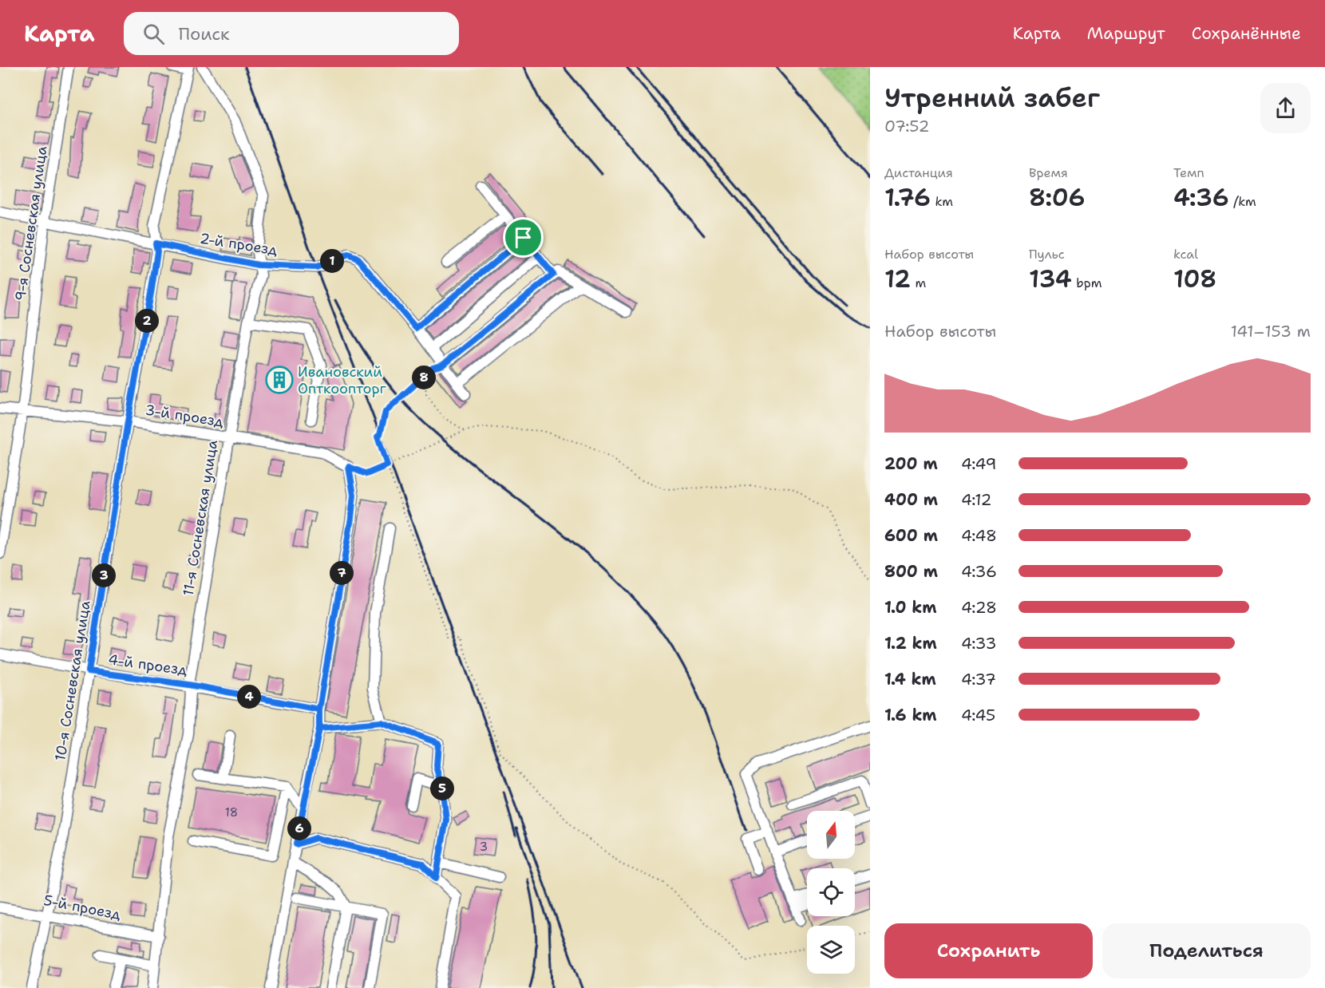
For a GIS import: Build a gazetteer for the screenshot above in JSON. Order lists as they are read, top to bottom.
{
  "streets": {
    "street": [
      "9-я Сосневская улица",
      "2-й проезд",
      "3-й проезд",
      "11-я Сосневская улица",
      "4-й проезд",
      "10-я Сосневская улица",
      "5-й проезд"
    ]
  },
  "crossings": [
    ["9-я Сосневская улица", "2-й проезд"],
    ["9-я Сосневская улица", "3-й проезд"],
    ["2-й проезд", "11-я Сосневская улица"],
    ["2-й проезд", "10-я Сосневская улица"],
    ["3-й проезд", "11-я Сосневская улица"],
    ["3-й проезд", "10-я Сосневская улица"],
    ["11-я Сосневская улица", "4-й проезд"],
    ["11-я Сосневская улица", "5-й проезд"],
    ["4-й проезд", "10-я Сосневская улица"],
    ["10-я Сосневская улица", "5-й проезд"]
  ],
  "places": {
    "building": ["Ивановский Опткоопторг"]
  },
  "house_numbers": ["18", "3"],
  "north": "top",
  "page": {
    "header": "Карта",
    "search": "Поиск",
    "nav": ["Карта", "Маршрут", "Сохранённые"],
    "heading": ["Утренний забег", "07:52"],
    "stats": [
      ["Дистанция", "1.76 km"],
      ["Время", "8:06"],
      ["Темп", "4:36 /km"],
      ["Набор высоты", "12 m"],
      ["Пульс", "134 bpm"],
      ["kcal", "108"]
    ],
    "pins": [
      "1",
      "2",
      "8",
      "7",
      "3",
      "4",
      "5",
      "6"
    ],
    "chart": ["Набор высоты", "141–153 m"],
    "list": [
      {
        "name": "200 m",
        "note": "4:49"
      },
      {
        "name": "400 m",
        "note": "4:12"
      },
      {
        "name": "600 m",
        "note": "4:48"
      },
      {
        "name": "800 m",
        "note": "4:36"
      },
      {
        "name": "1.0 km",
        "note": "4:28"
      },
      {
        "name": "1.2 km",
        "note": "4:33"
      },
      {
        "name": "1.4 km",
        "note": "4:37"
      },
      {
        "name": "1.6 km",
        "note": "4:45"
      }
    ],
    "buttons": ["Сохранить", "Поделиться"]
  }
}
